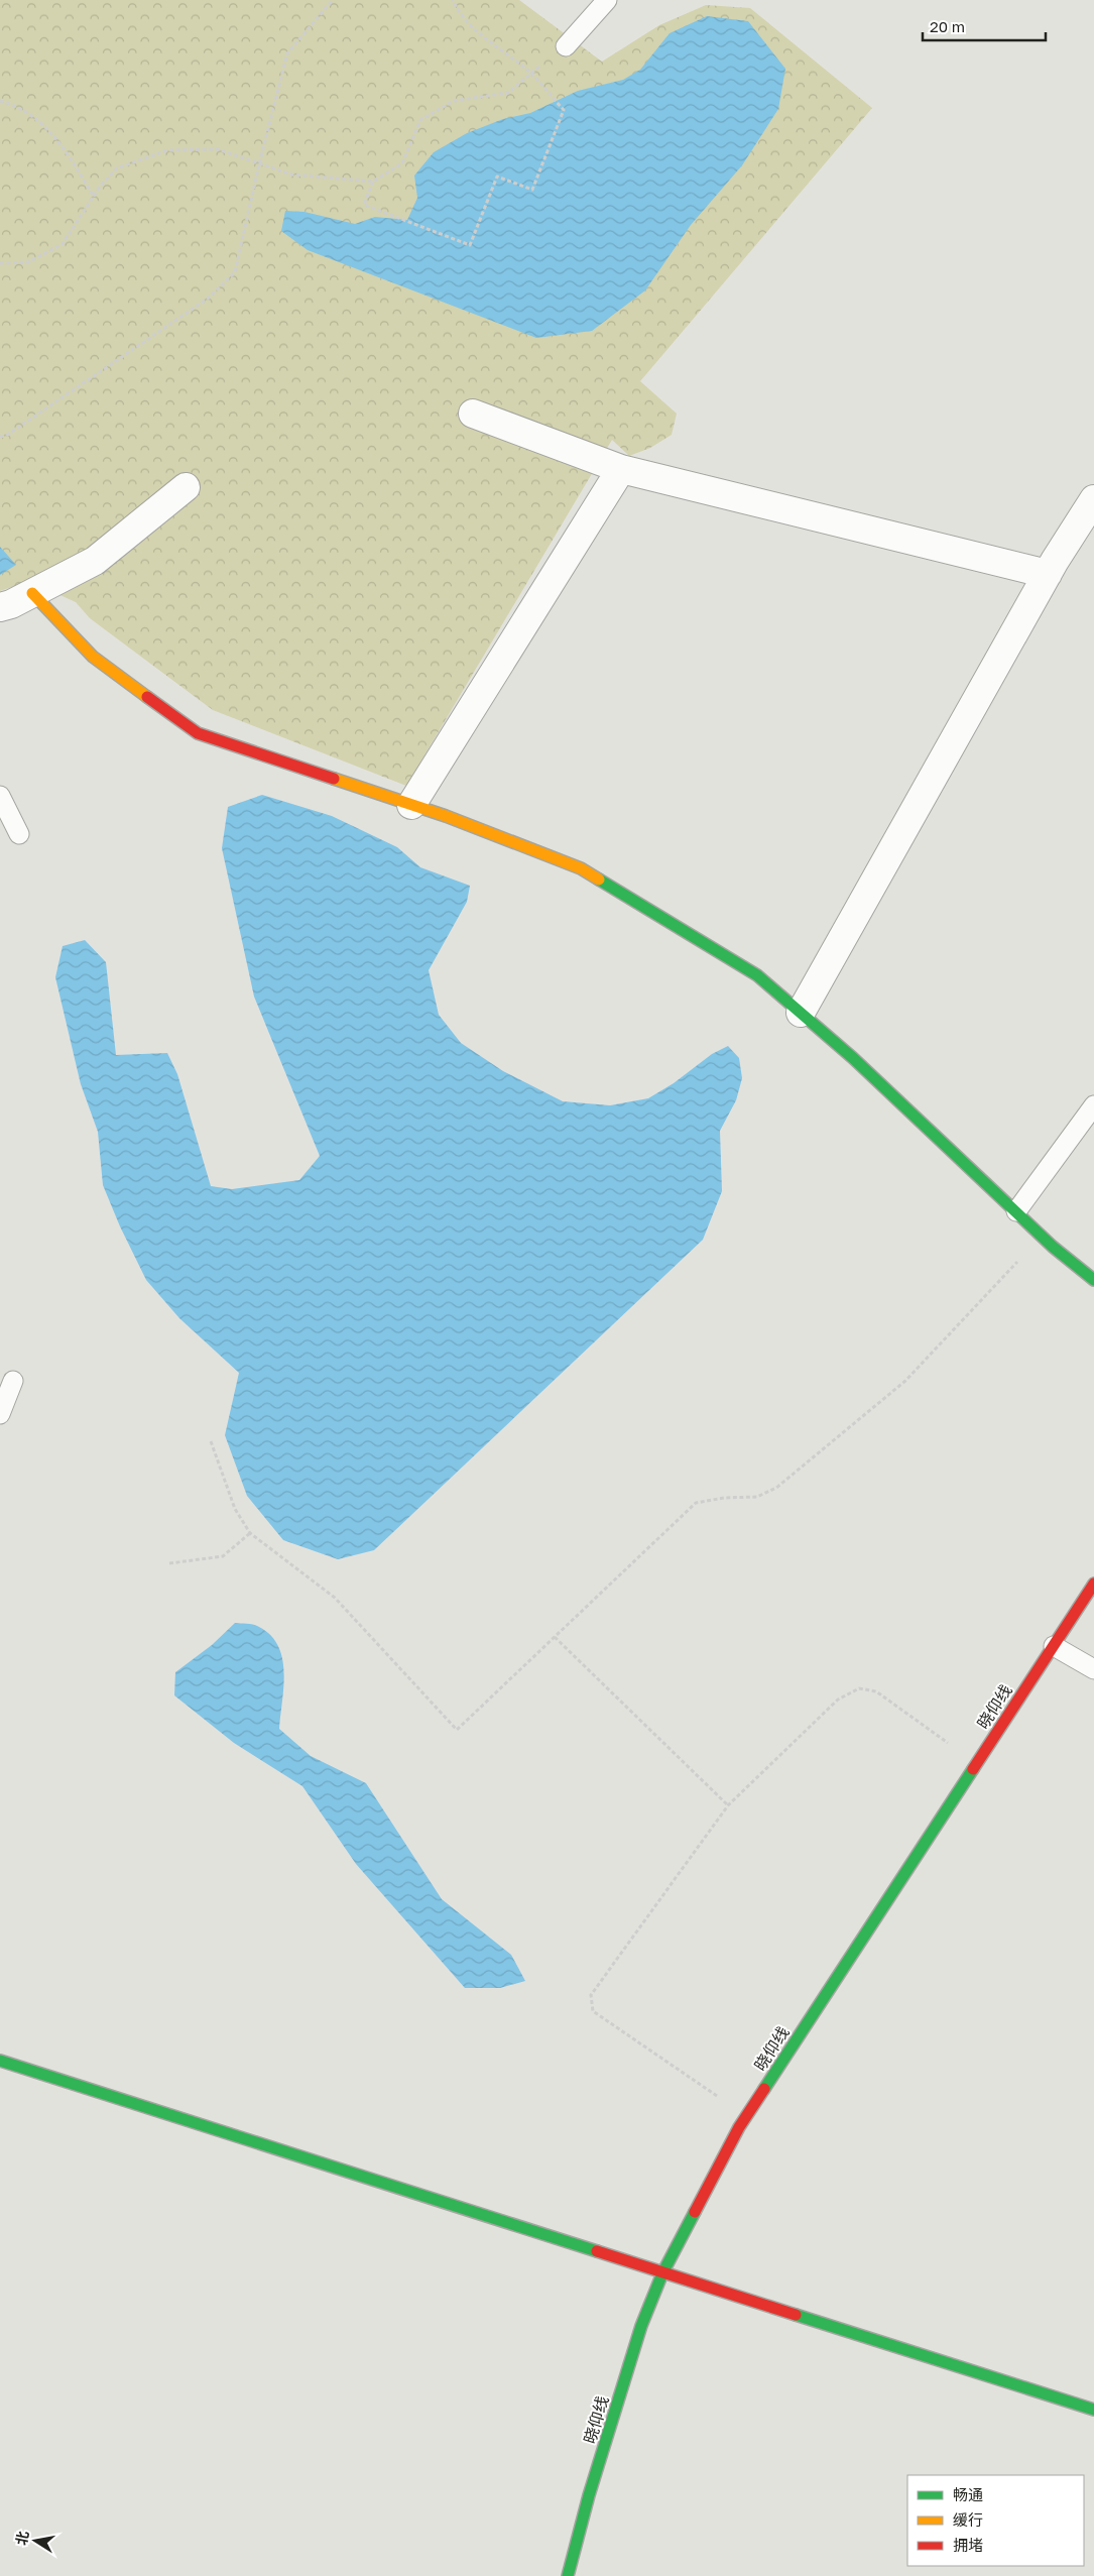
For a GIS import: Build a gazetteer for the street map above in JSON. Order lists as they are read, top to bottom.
{
  "streets": {
    "street": ["晓仰线"]
  },
  "legend": ["畅通", "缓行", "拥堵"],
  "scale_bar": "20 m",
  "north": "left"
}
